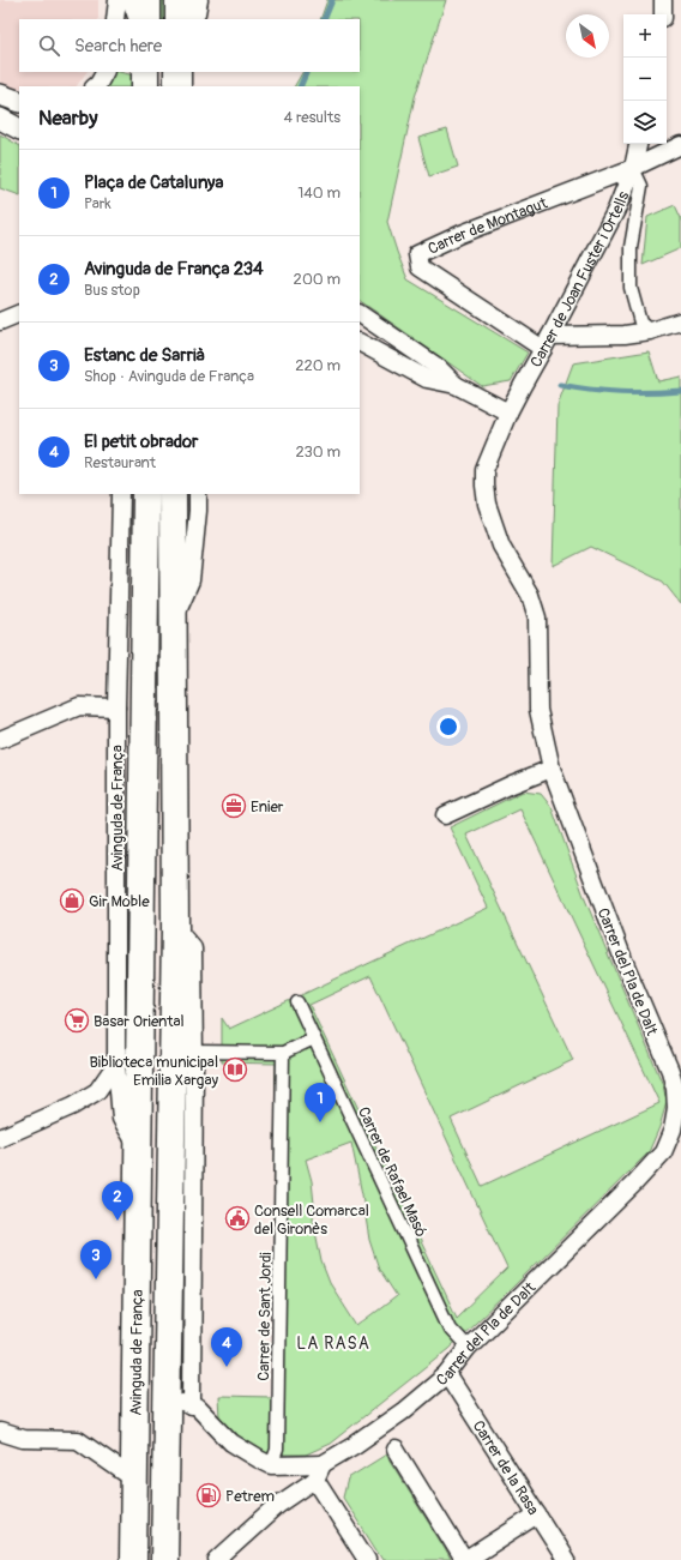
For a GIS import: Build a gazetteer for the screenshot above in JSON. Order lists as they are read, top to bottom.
{
  "streets": {
    "main road": ["Avinguda de França"],
    "street": [
      "Carrer de Montagut",
      "Carrer de Joan Fuster i Ortells",
      "Carrer del Pla de Dalt",
      "Carrer de Rafael Masó",
      "Carrer de Sant Jordi",
      "Carrer de la Rasa"
    ]
  },
  "crossings": [
    ["Carrer de Montagut", "Carrer de Joan Fuster i Ortells"],
    ["Carrer de Joan Fuster i Ortells", "Carrer del Pla de Dalt"],
    ["Avinguda de França", "Carrer de Sant Jordi"],
    ["Carrer del Pla de Dalt", "Carrer de Rafael Masó"],
    ["Carrer del Pla de Dalt", "Carrer de la Rasa"]
  ],
  "districts": ["LA RASA"],
  "places": {
    "office": ["Enier"],
    "shop": ["Gir Moble"],
    "supermarket": ["Basar Oriental"],
    "library": ["Biblioteca municipal Emilia Xargay"],
    "public building": ["Consell Comarcal del Gironès"],
    "fuel station": ["Petrem"]
  },
  "north": "bottom right",
  "page": {
    "map_buttons": ["+", "−"],
    "search": "Search here",
    "heading": ["Nearby", "4 results"],
    "list": [
      {
        "mark": "1",
        "name": "Plaça de Catalunya",
        "note": "Park",
        "value": "140 m"
      },
      {
        "mark": "2",
        "name": "Avinguda de França 234",
        "note": "Bus stop",
        "value": "200 m"
      },
      {
        "mark": "3",
        "name": "Estanc de Sarrià",
        "note": "Shop · Avinguda de França",
        "value": "220 m"
      },
      {
        "mark": "4",
        "name": "El petit obrador",
        "note": "Restaurant",
        "value": "230 m"
      }
    ],
    "pins": [
      "1",
      "2",
      "3",
      "4"
    ]
  }
}
